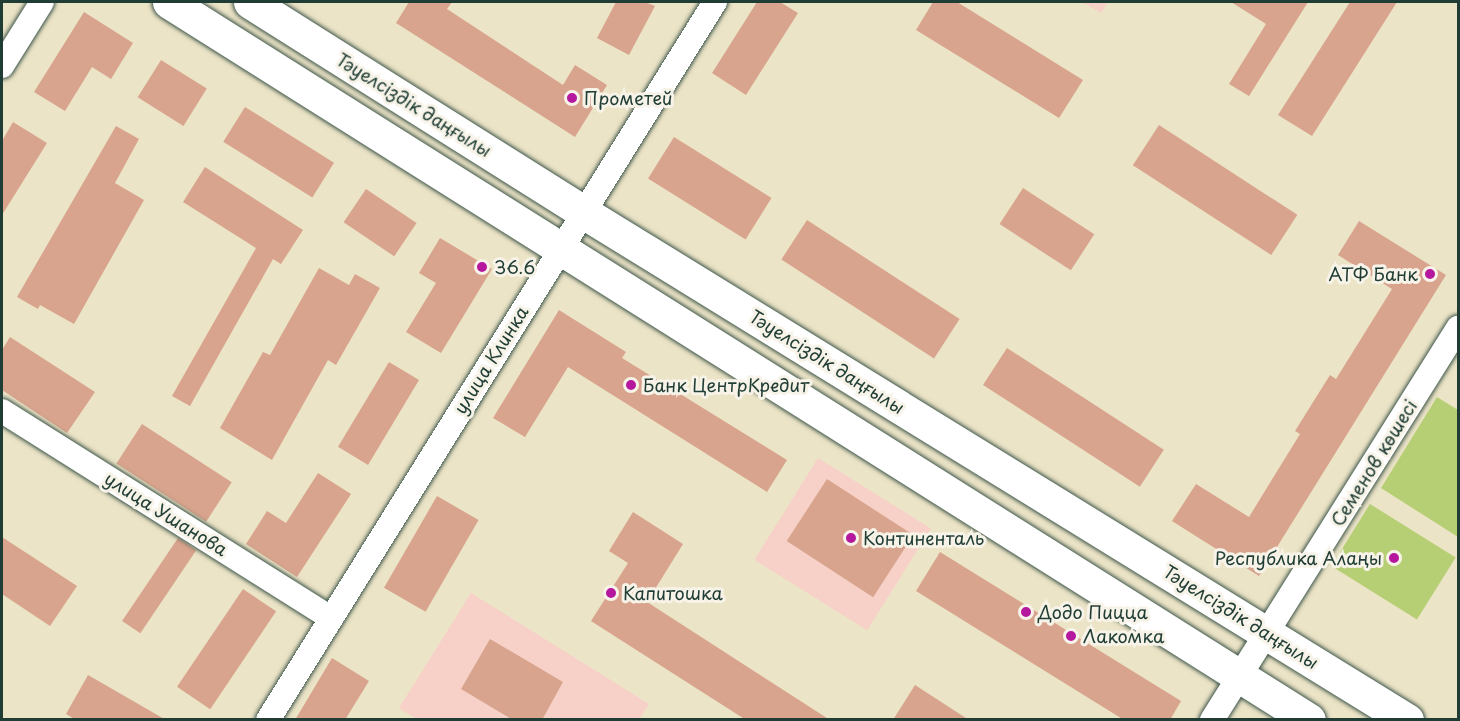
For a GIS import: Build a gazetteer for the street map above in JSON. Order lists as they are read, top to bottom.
{
  "streets": {
    "street": [
      "Тәуелсіздік даңғылы",
      "улица Клинка",
      "Семенов көшесі",
      "улица Ушанова"
    ]
  },
  "crossings": [
    ["Тәуелсіздік даңғылы", "улица Клинка"],
    ["Тәуелсіздік даңғылы", "Семенов көшесі"],
    ["улица Клинка", "улица Ушанова"]
  ],
  "places": [
    "Прометей",
    "36.6",
    "АТФ Банк",
    "Банк ЦентрКредит",
    "Континенталь",
    "Республика Алаңы",
    "Капитошка",
    "Додо Пицца",
    "Лакомка"
  ]
}
